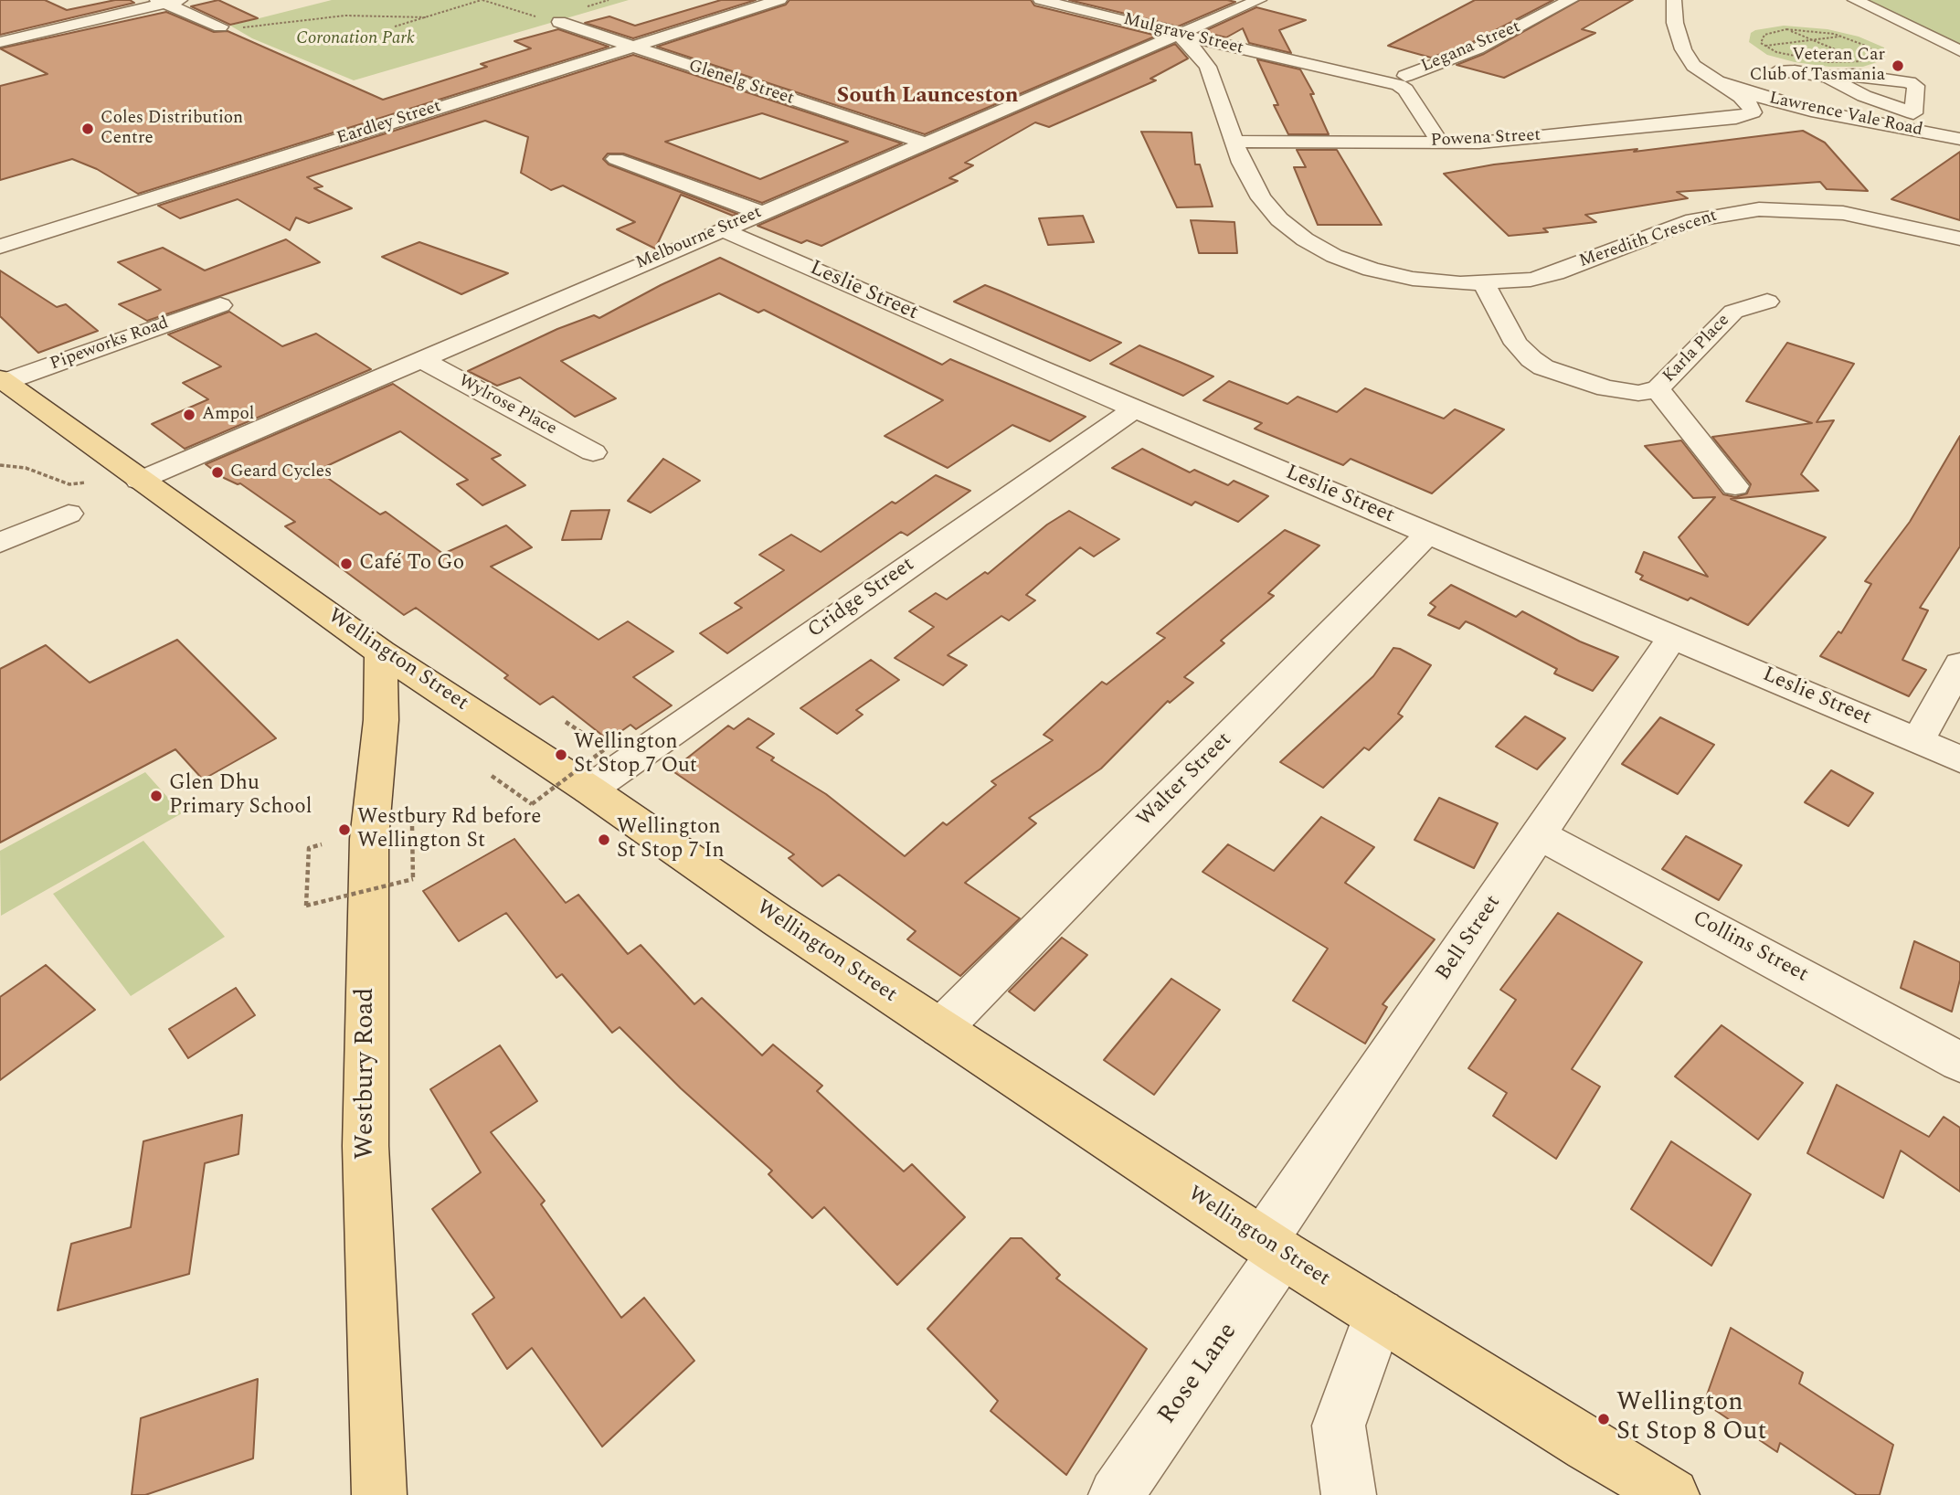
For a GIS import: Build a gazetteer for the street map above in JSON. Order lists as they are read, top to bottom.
{
  "streets": {
    "main road": ["Wellington Street", "Westbury Road"],
    "street": [
      "Mulgrave Street",
      "Legana Street",
      "Glenelg Street",
      "Lawrence Vale Road",
      "Eardley Street",
      "Powena Street",
      "Melbourne Street",
      "Meredith Crescent",
      "Leslie Street",
      "Pipeworks Road",
      "Karla Place",
      "Wylrose Place",
      "Cridge Street",
      "Walter Street",
      "Bell Street",
      "Collins Street",
      "Rose Lane"
    ]
  },
  "crossings": [
    ["Mulgrave Street", "Legana Street"],
    ["Mulgrave Street", "Melbourne Street"],
    ["Mulgrave Street", "Meredith Crescent"],
    ["Glenelg Street", "Eardley Street"],
    ["Glenelg Street", "Melbourne Street"],
    ["Lawrence Vale Road", "Powena Street"],
    ["Powena Street", "Meredith Crescent"],
    ["Melbourne Street", "Meredith Crescent"],
    ["Melbourne Street", "Leslie Street"],
    ["Melbourne Street", "Wylrose Place"],
    ["Melbourne Street", "Wellington Street"],
    ["Meredith Crescent", "Karla Place"],
    ["Leslie Street", "Cridge Street"],
    ["Leslie Street", "Walter Street"],
    ["Leslie Street", "Bell Street"],
    ["Pipeworks Road", "Wellington Street"],
    ["Cridge Street", "Wellington Street"],
    ["Wellington Street", "Walter Street"],
    ["Wellington Street", "Bell Street"],
    ["Wellington Street", "Westbury Road"],
    ["Wellington Street", "Rose Lane"],
    ["Bell Street", "Collins Street"],
    ["Bell Street", "Rose Lane"]
  ],
  "districts": ["South Launceston"],
  "parks": ["Coronation Park"],
  "places": [
    "Veteran Car Club of Tasmania",
    "Coles Distribution Centre",
    "Ampol",
    "Geard Cycles",
    "Café To Go",
    "Wellington St Stop 7 Out",
    "Glen Dhu Primary School",
    "Westbury Rd before Wellington St",
    "Wellington St Stop 7 In",
    "Wellington St Stop 8 Out"
  ]
}
